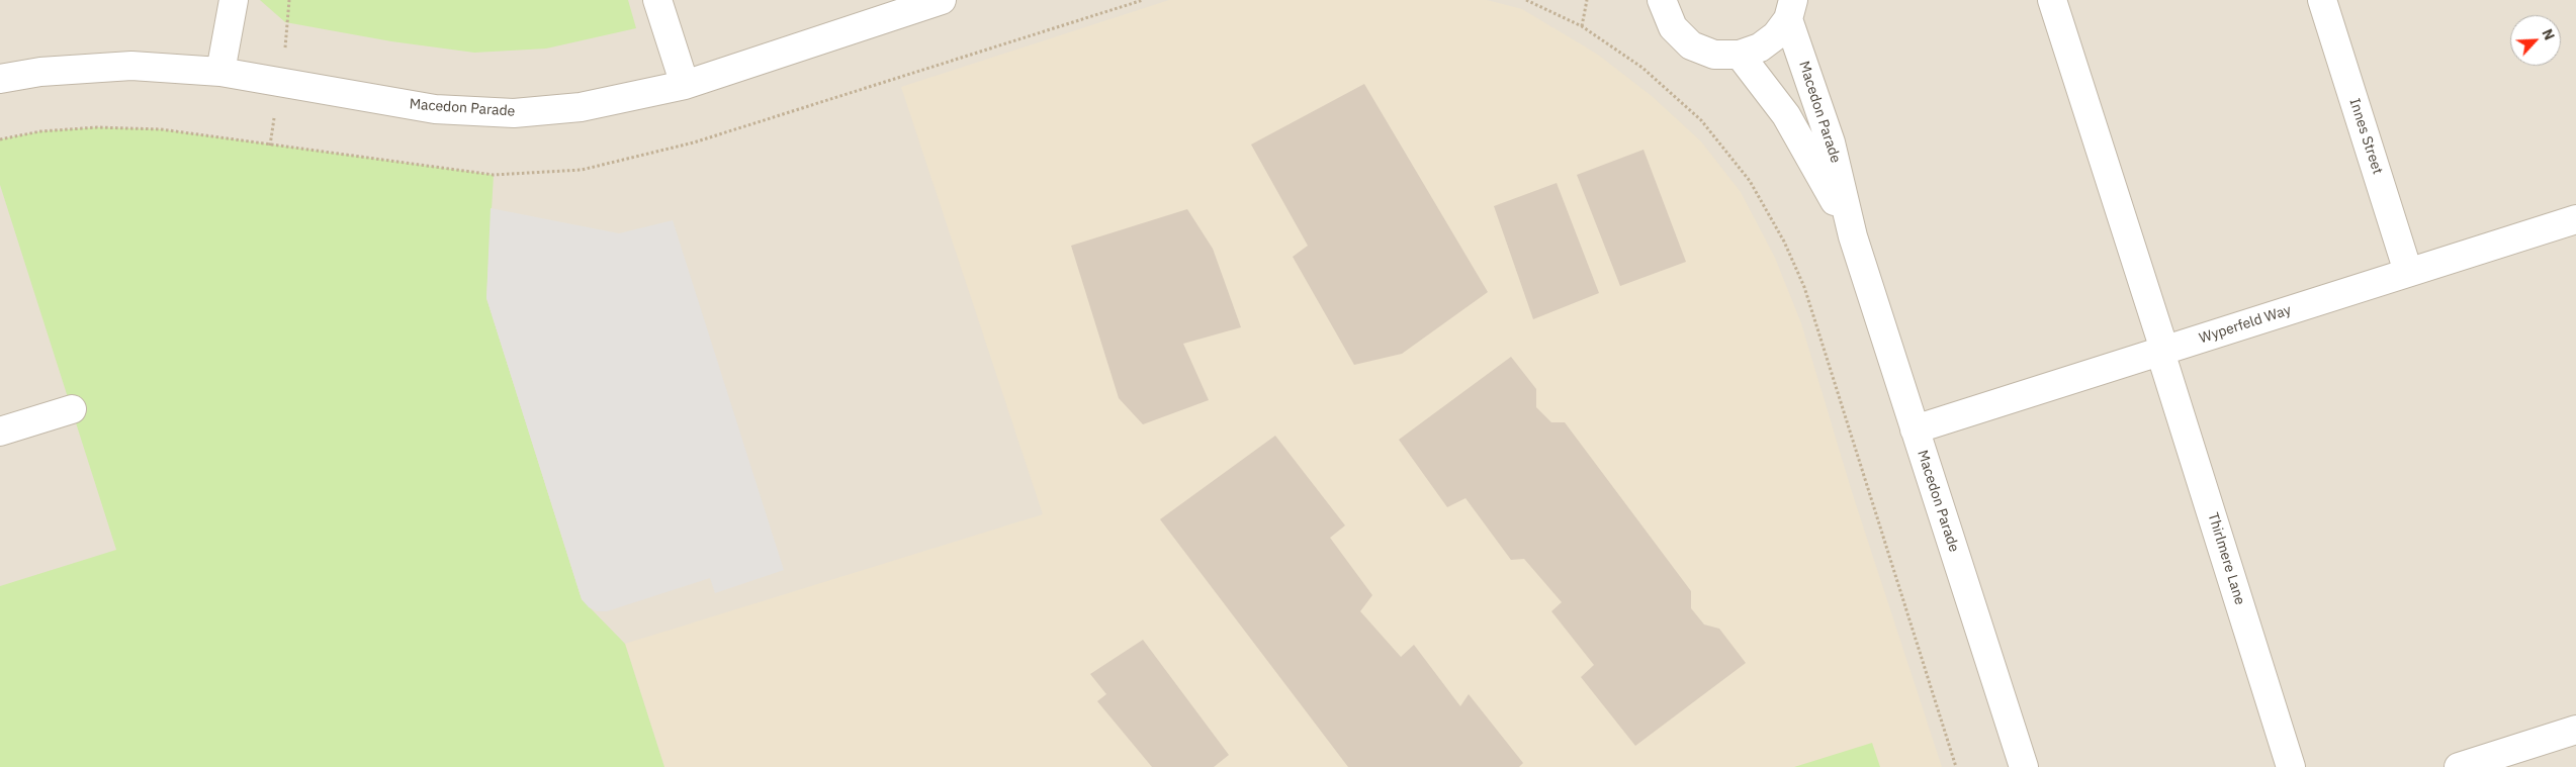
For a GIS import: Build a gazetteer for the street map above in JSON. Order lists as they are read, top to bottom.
{
  "streets": {
    "street": [
      "Macedon Parade",
      "Innes Street",
      "Wyperfeld Way",
      "Thirlmere Lane"
    ]
  },
  "crossings": [
    ["Macedon Parade", "Wyperfeld Way"],
    ["Innes Street", "Wyperfeld Way"],
    ["Wyperfeld Way", "Thirlmere Lane"]
  ],
  "north": "top right"
}
